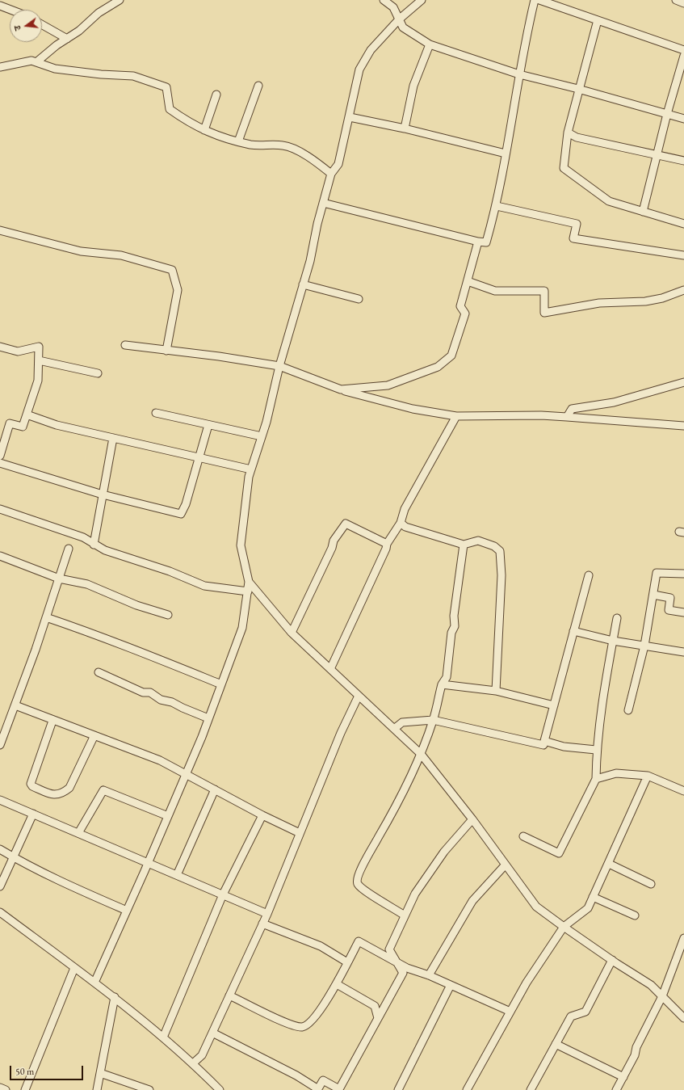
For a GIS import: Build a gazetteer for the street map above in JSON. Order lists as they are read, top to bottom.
{
  "scale_bar": "50 m",
  "north": "left"
}
